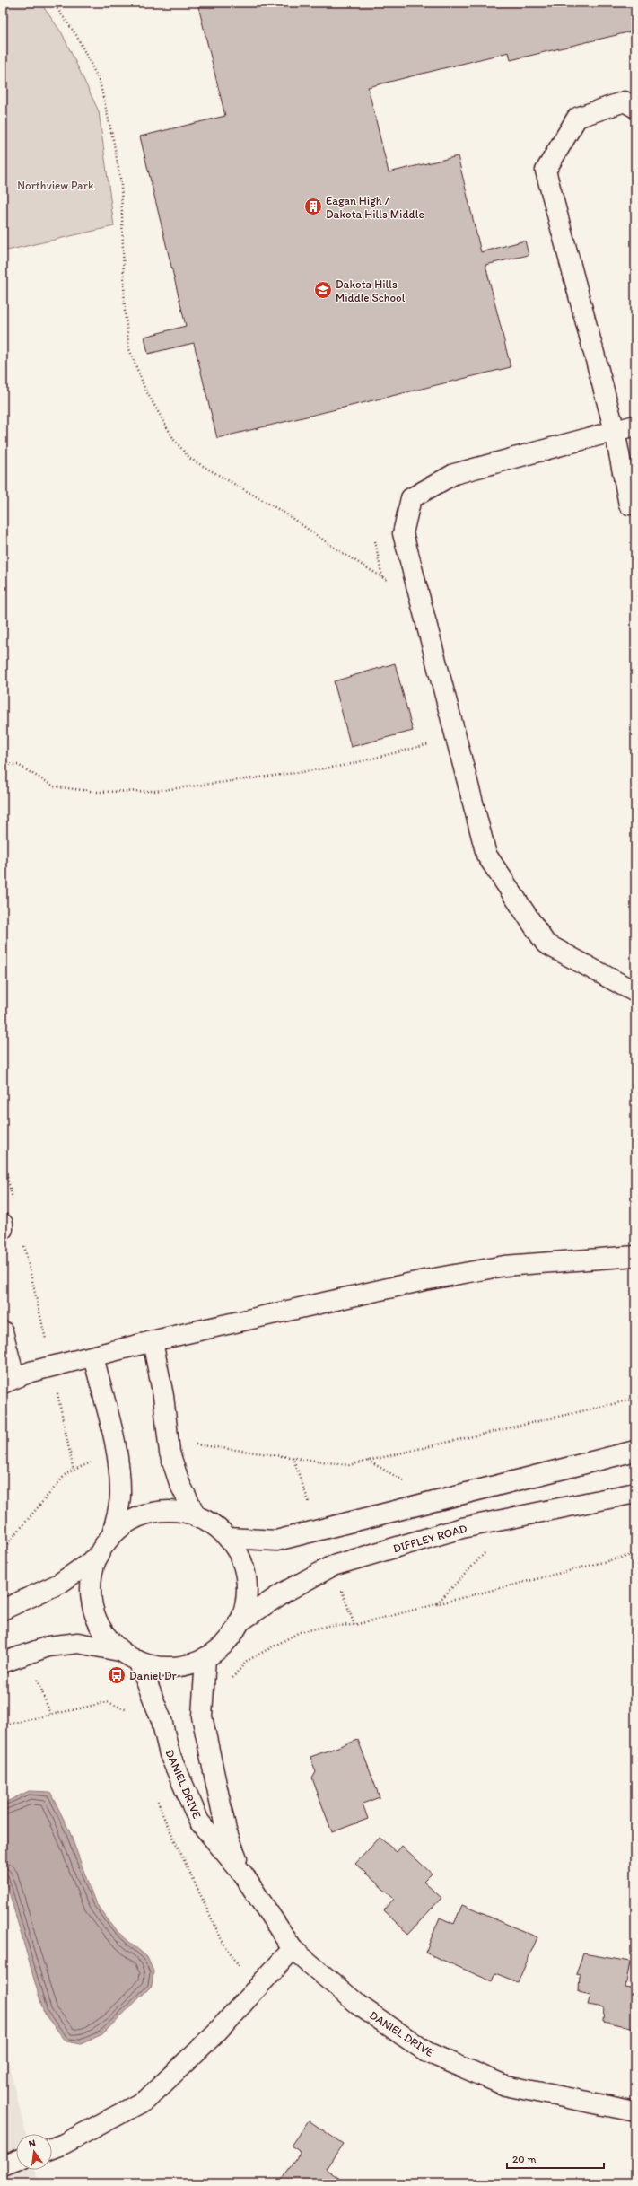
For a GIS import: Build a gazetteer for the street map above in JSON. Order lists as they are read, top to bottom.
{
  "streets": {
    "main road": ["DIFFLEY ROAD", "DANIEL DRIVE"]
  },
  "parks": ["Northview Park"],
  "places": {
    "building": ["Eagan High / Dakota Hills Middle"],
    "school or university": ["Dakota Hills Middle School"],
    "bus stop": ["Daniel Dr"]
  },
  "scale_bar": "20 m",
  "north": "top"
}
